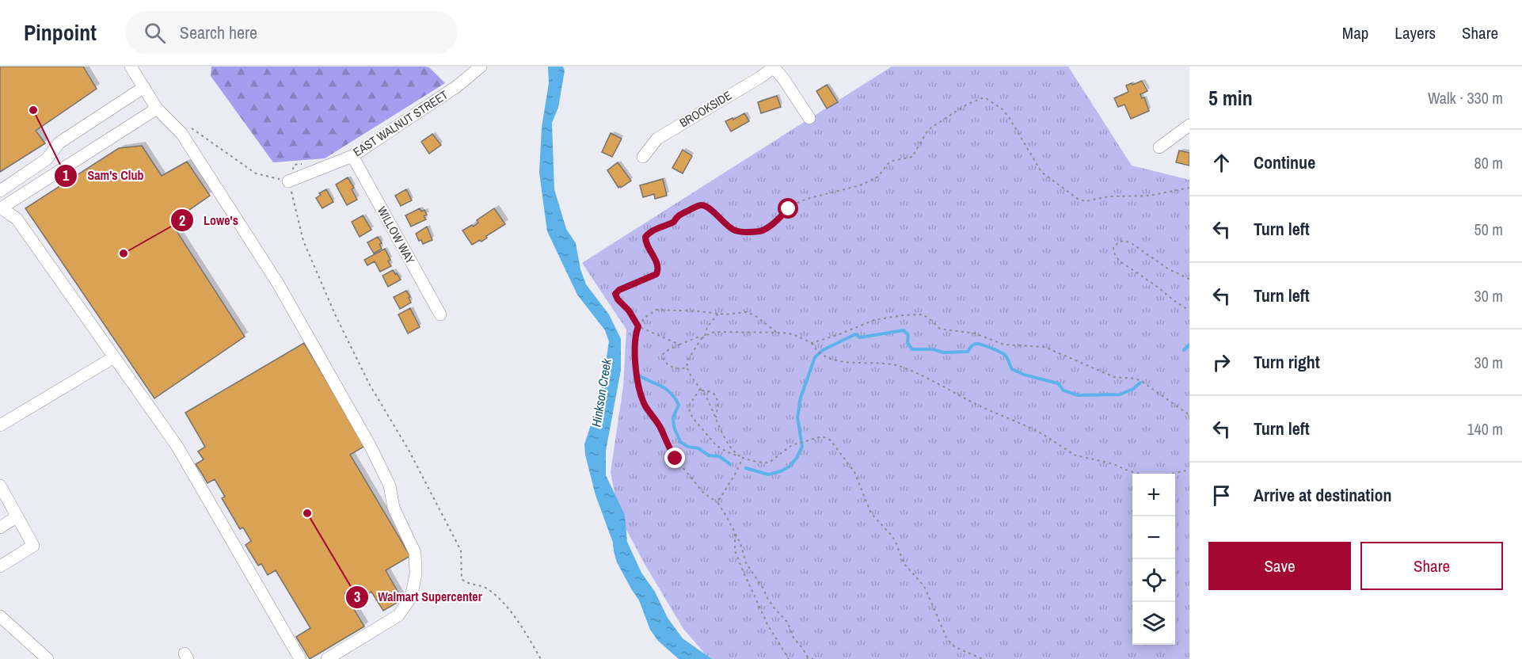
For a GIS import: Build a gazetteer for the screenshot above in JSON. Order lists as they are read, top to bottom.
{
  "streets": {
    "street": ["BROOKSIDE", "EAST WALNUT STREET", "WILLOW WAY"]
  },
  "crossings": [
    ["EAST WALNUT STREET", "WILLOW WAY"]
  ],
  "water": ["Hinkson Creek"],
  "places": ["Sam's Club", "Lowe's", "Walmart Supercenter"],
  "page": {
    "header": "Pinpoint",
    "search": "Search here",
    "nav": ["Map", "Layers", "Share"],
    "heading": ["5 min", "Walk · 330 m"],
    "list": [
      ["Continue", "80 m"],
      ["Turn left", "50 m"],
      ["Turn left", "30 m"],
      ["Turn right", "30 m"],
      ["Turn left", "140 m"],
      "Arrive at destination"
    ],
    "map_buttons": ["+", "−"],
    "buttons": ["Save", "Share"]
  }
}
